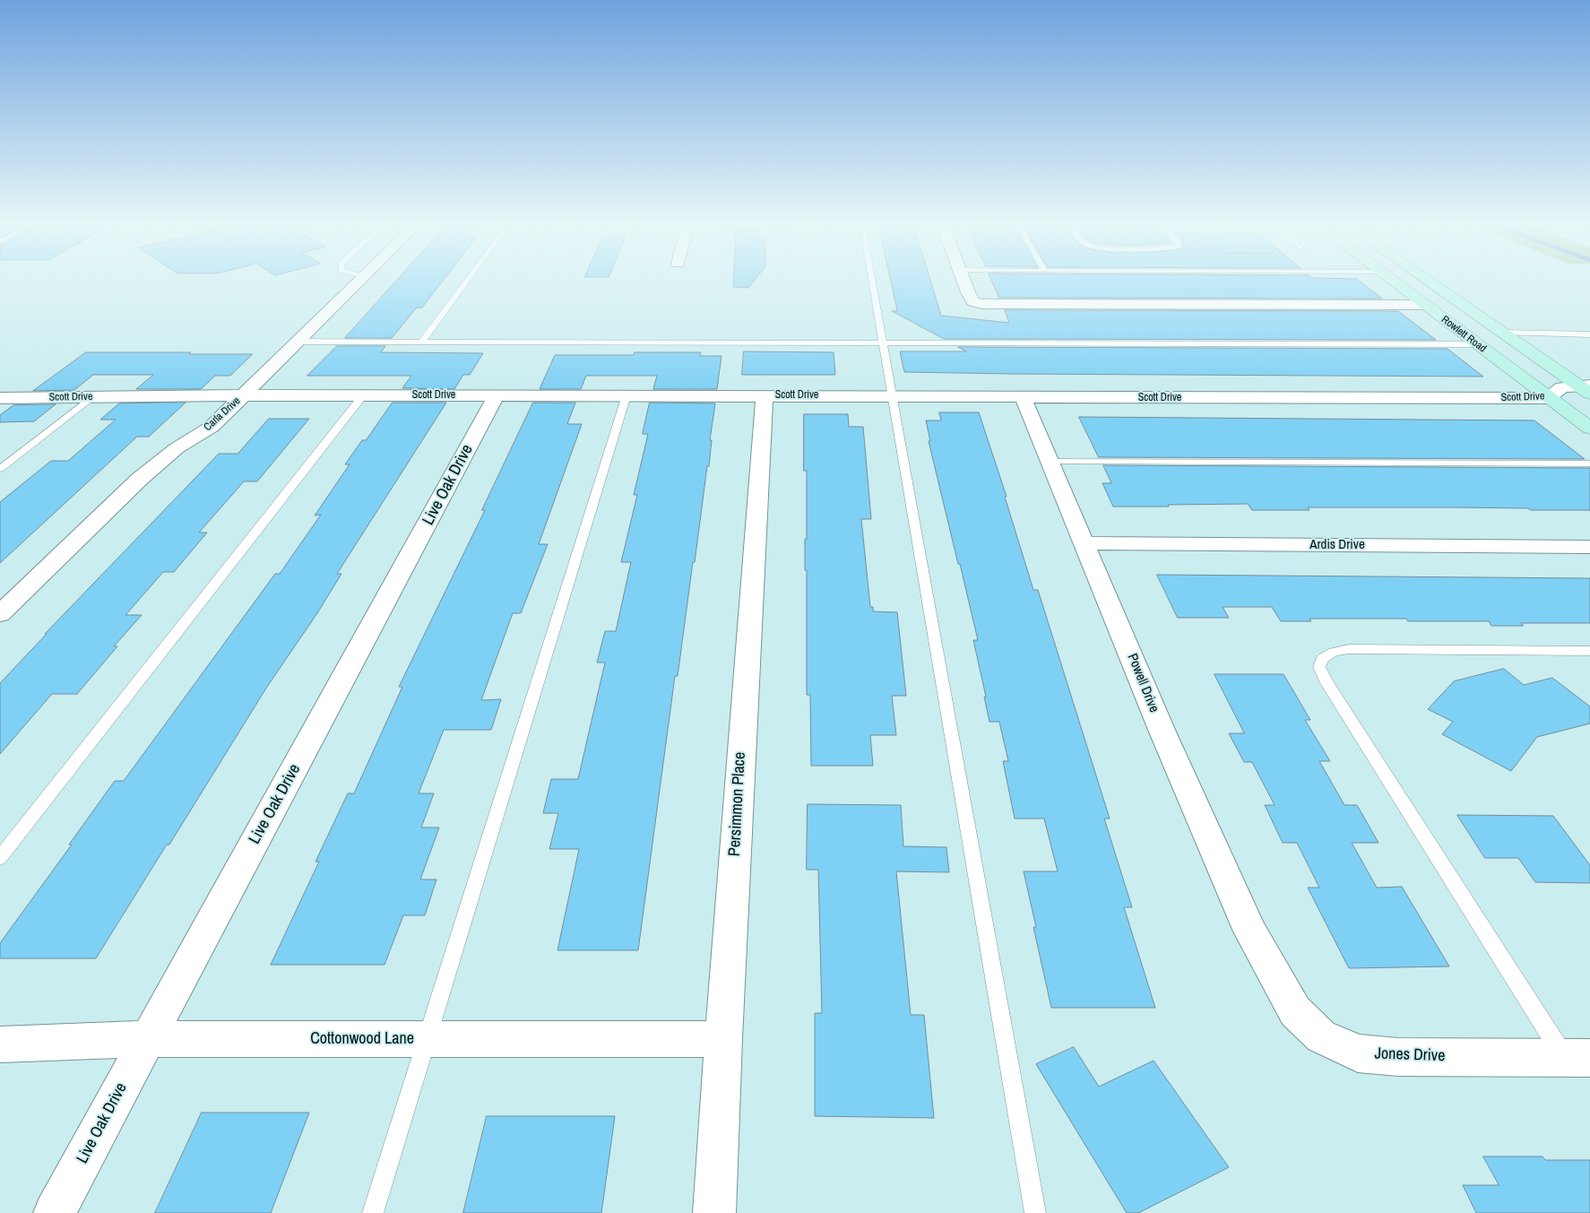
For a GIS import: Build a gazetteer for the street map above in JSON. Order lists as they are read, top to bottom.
{
  "streets": {
    "main road": ["Rowlett Road"],
    "street": [
      "Scott Drive",
      "Carla Drive",
      "Live Oak Drive",
      "Ardis Drive",
      "Powell Drive",
      "Persimmon Place",
      "Cottonwood Lane",
      "Jones Drive"
    ]
  },
  "crossings": [
    ["Rowlett Road", "Scott Drive"],
    ["Scott Drive", "Carla Drive"],
    ["Scott Drive", "Live Oak Drive"],
    ["Scott Drive", "Powell Drive"],
    ["Scott Drive", "Persimmon Place"],
    ["Live Oak Drive", "Cottonwood Lane"],
    ["Ardis Drive", "Powell Drive"],
    ["Powell Drive", "Jones Drive"],
    ["Persimmon Place", "Cottonwood Lane"]
  ]
}
